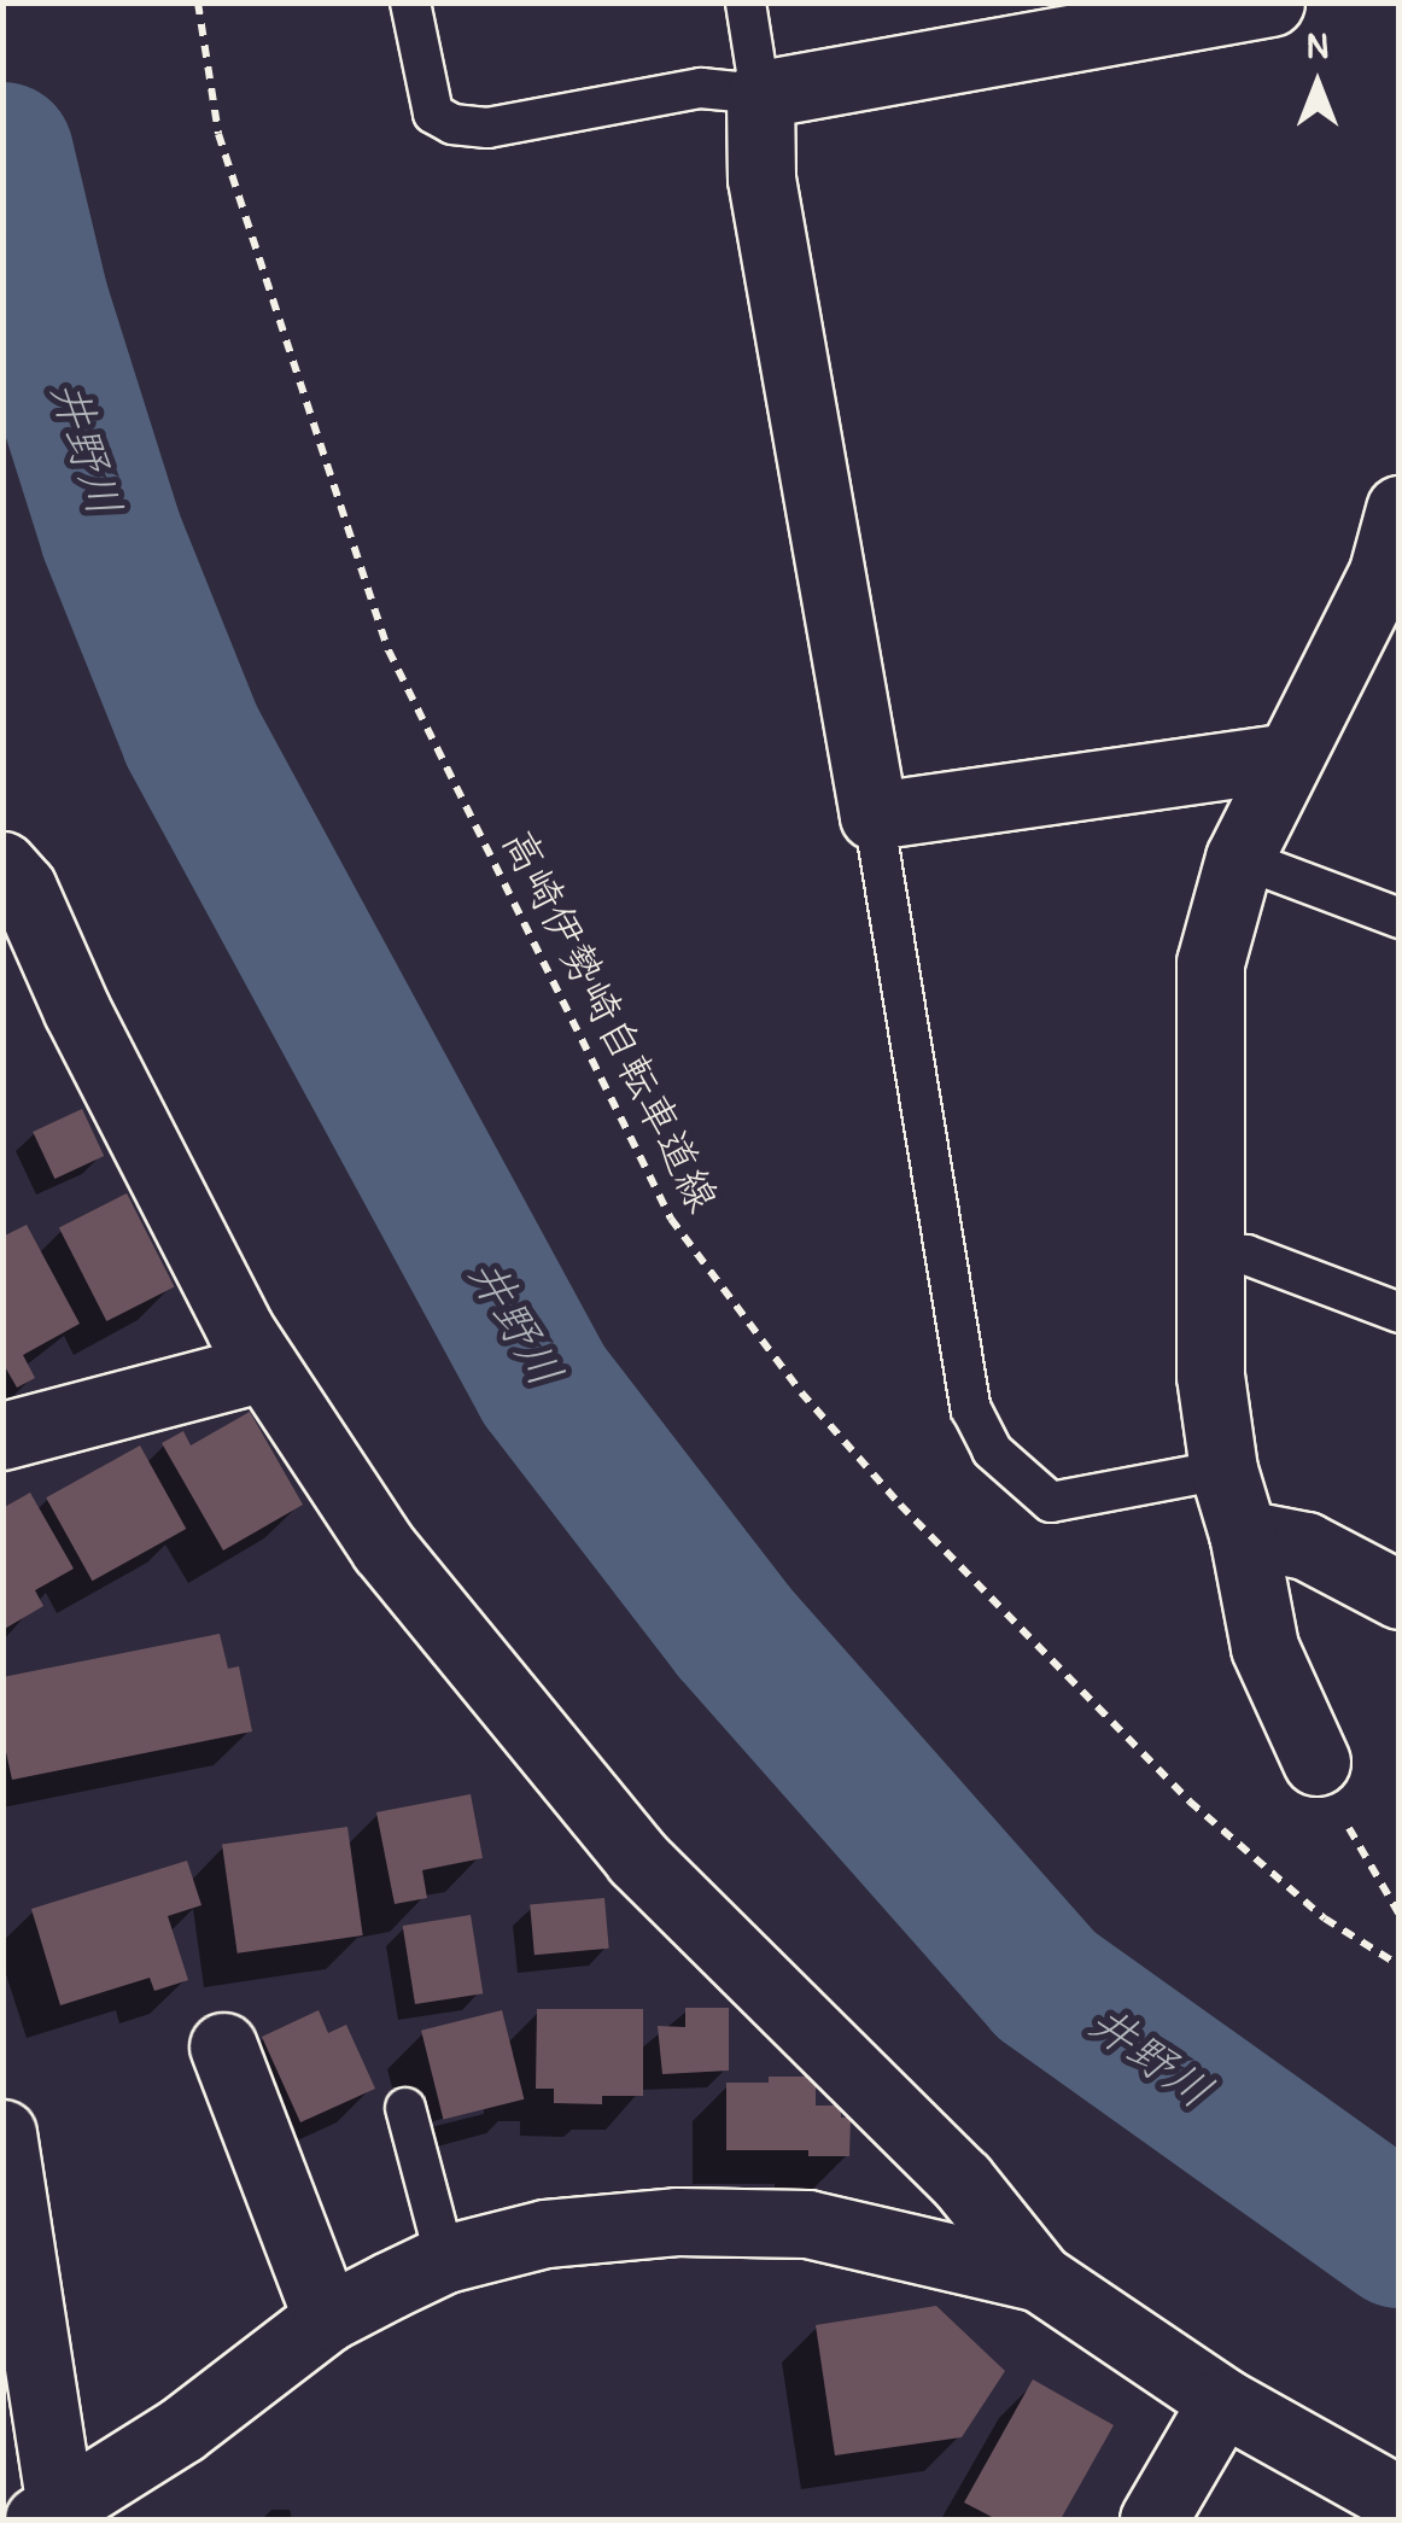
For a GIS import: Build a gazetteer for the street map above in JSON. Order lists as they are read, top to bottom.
{
  "streets": {
    "path": ["高崎伊勢崎自転車道線"]
  },
  "water": ["井野川"],
  "north": "top"
}
